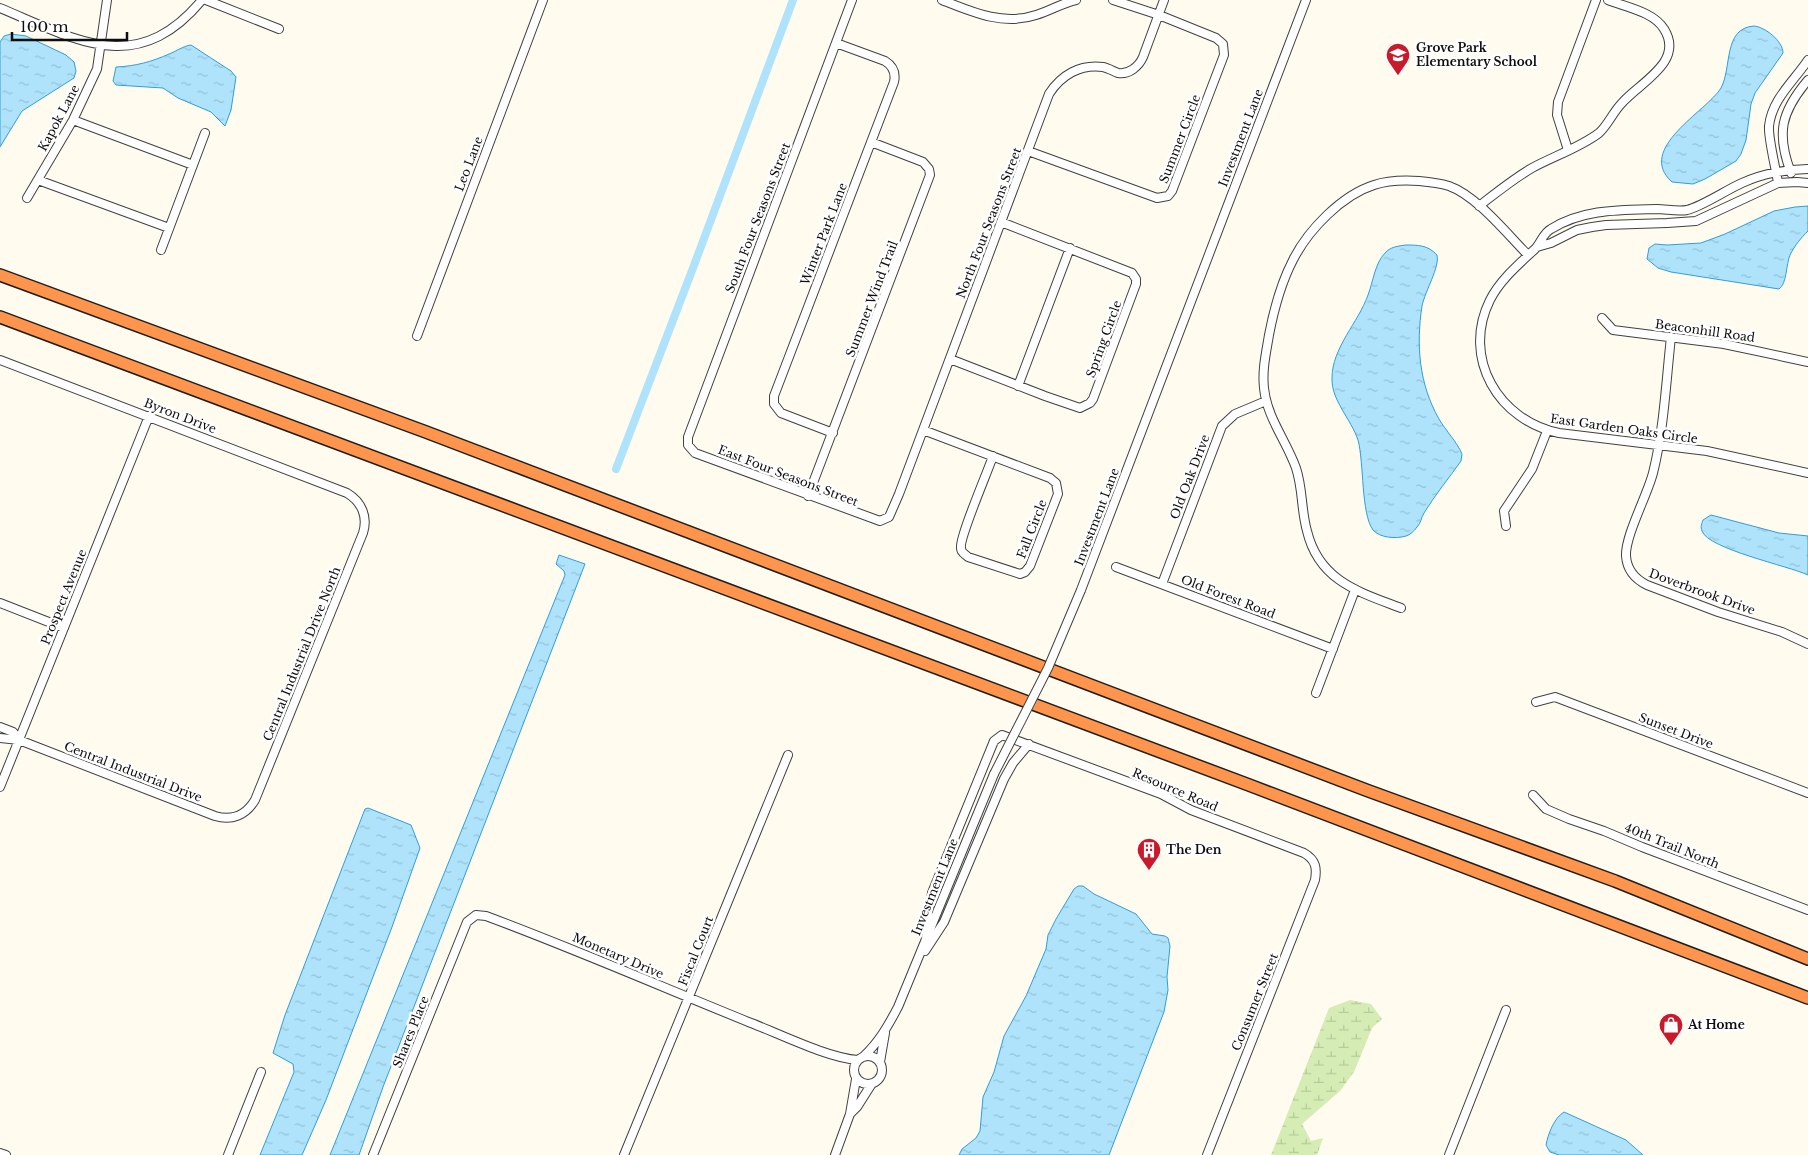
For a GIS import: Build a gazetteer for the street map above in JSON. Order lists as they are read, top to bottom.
{
  "streets": {
    "street": [
      "Kapok Lane",
      "Investment Lane",
      "Summer Circle",
      "Leo Lane",
      "South Four Seasons Street",
      "North Four Seasons Street",
      "Winter Park Lane",
      "Summer Wind Trail",
      "Beaconhill Road",
      "Spring Circle",
      "Byron Drive",
      "East Garden Oaks Circle",
      "East Four Seasons Street",
      "Old Oak Drive",
      "Fall Circle",
      "Doverbrook Drive",
      "Prospect Avenue",
      "Old Forest Road",
      "Central Industrial Drive North",
      "Sunset Drive",
      "Central Industrial Drive",
      "Resource Road",
      "40th Trail North",
      "Fiscal Court",
      "Monetary Drive",
      "Consumer Street",
      "Shares Place"
    ]
  },
  "crossings": [
    ["Investment Lane", "Resource Road"],
    ["Investment Lane", "Monetary Drive"],
    ["Summer Circle", "North Four Seasons Street"],
    ["South Four Seasons Street", "Winter Park Lane"],
    ["South Four Seasons Street", "East Four Seasons Street"],
    ["North Four Seasons Street", "Spring Circle"],
    ["North Four Seasons Street", "East Four Seasons Street"],
    ["North Four Seasons Street", "Fall Circle"],
    ["Winter Park Lane", "Summer Wind Trail"],
    ["Summer Wind Trail", "East Four Seasons Street"],
    ["Beaconhill Road", "Doverbrook Drive"],
    ["Byron Drive", "Prospect Avenue"],
    ["Byron Drive", "Central Industrial Drive North"],
    ["East Garden Oaks Circle", "Doverbrook Drive"],
    ["Old Oak Drive", "Old Forest Road"],
    ["Prospect Avenue", "Central Industrial Drive"],
    ["Central Industrial Drive North", "Central Industrial Drive"],
    ["Resource Road", "Consumer Street"],
    ["Fiscal Court", "Monetary Drive"],
    ["Monetary Drive", "Shares Place"]
  ],
  "places": {
    "school or university": ["Grove Park Elementary School"],
    "building": ["The Den"],
    "shop": ["At Home"]
  },
  "scale_bar": "100 m"
}
